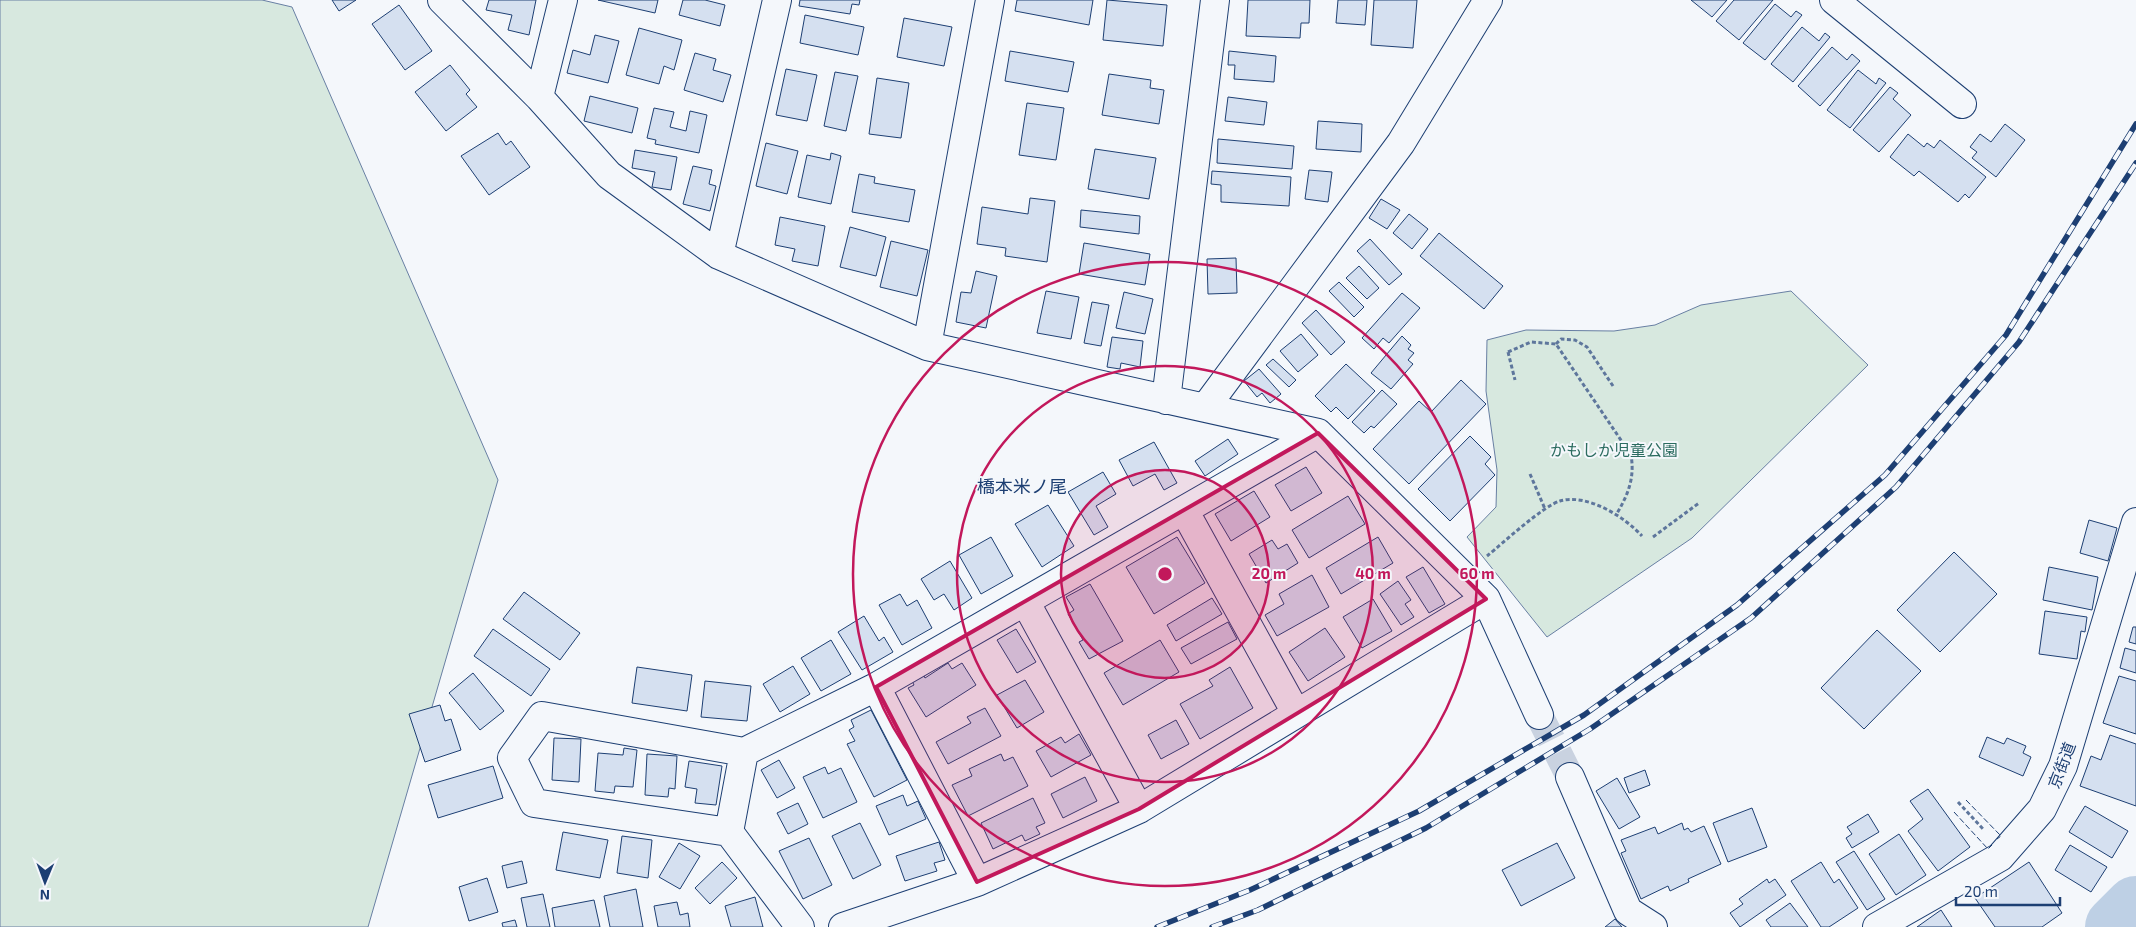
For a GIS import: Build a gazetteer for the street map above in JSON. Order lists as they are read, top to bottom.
{
  "streets": {
    "street": ["京街道"]
  },
  "districts": ["橋本米ノ尾"],
  "parks": ["かもしか児童公園"],
  "scale_bar": "20 m",
  "north": "bottom",
  "rings": ["20 m", "40 m", "60 m"]
}
